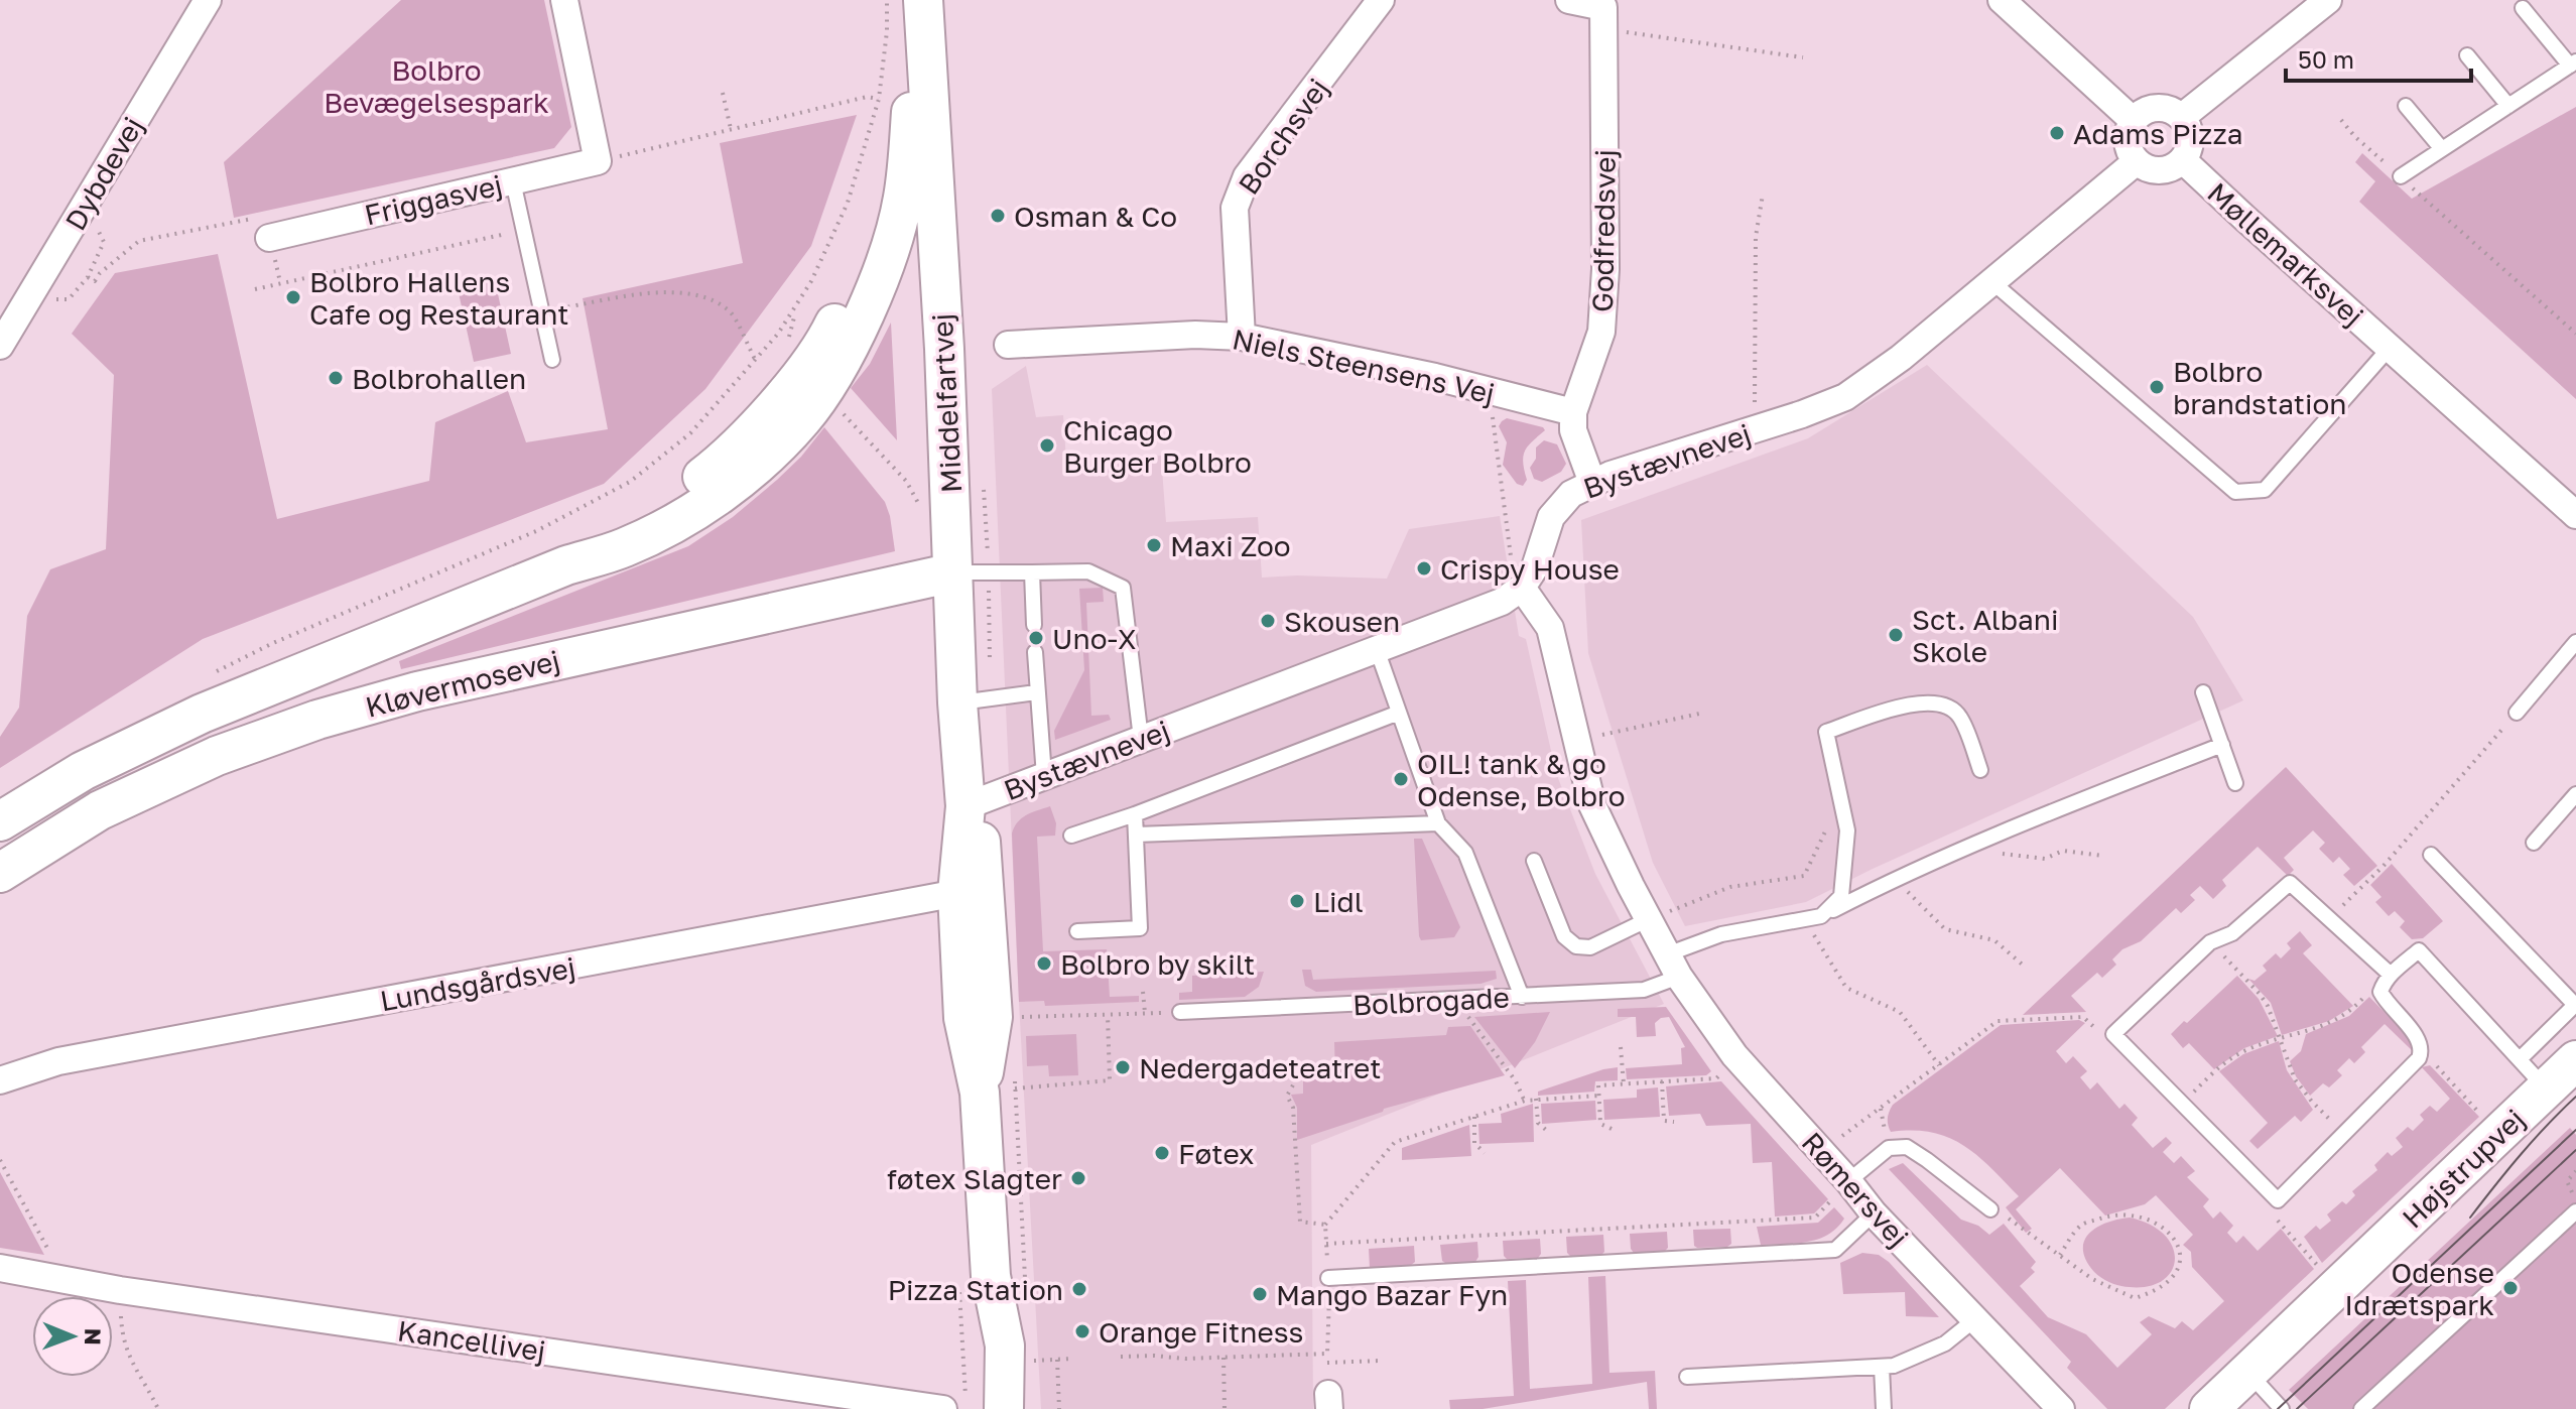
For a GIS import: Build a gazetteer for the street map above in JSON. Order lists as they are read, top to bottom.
{
  "streets": {
    "main road": ["Middelfartvej", "Kløvermosevej", "Højstrupvej"],
    "street": [
      "Borchsvej",
      "Dybdevej",
      "Friggasvej",
      "Godfredsvej",
      "Møllemarksvej",
      "Niels Steensens Vej",
      "Bystævnevej",
      "Lundsgårdsvej",
      "Rømersvej",
      "Kancellivej"
    ],
    "lane": ["Bolbrogade"]
  },
  "crossings": [
    ["Borchsvej", "Niels Steensens Vej"],
    ["Godfredsvej", "Niels Steensens Vej"],
    ["Møllemarksvej", "Bystævnevej"],
    ["Middelfartvej", "Bystævnevej"],
    ["Middelfartvej", "Kløvermosevej"],
    ["Middelfartvej", "Lundsgårdsvej"],
    ["Bystævnevej", "Rømersvej"],
    ["Bolbrogade", "Rømersvej"]
  ],
  "parks": ["Bolbro Bevægelsespark"],
  "places": [
    "Adams Pizza",
    "Osman & Co",
    "Bolbro Hallens Cafe og Restaurant",
    "Bolbrohallen",
    "Bolbro brandstation",
    "Chicago Burger Bolbro",
    "Maxi Zoo",
    "Crispy House",
    "Skousen",
    "Sct. Albani Skole",
    "Uno-X",
    "OIL! tank & go Odense, Bolbro",
    "Lidl",
    "Bolbro by skilt",
    "Nedergadeteatret",
    "Føtex",
    "føtex Slagter",
    "Odense Idrætspark",
    "Pizza Station",
    "Mango Bazar Fyn",
    "Orange Fitness"
  ],
  "scale_bar": "50 m",
  "north": "right"
}
